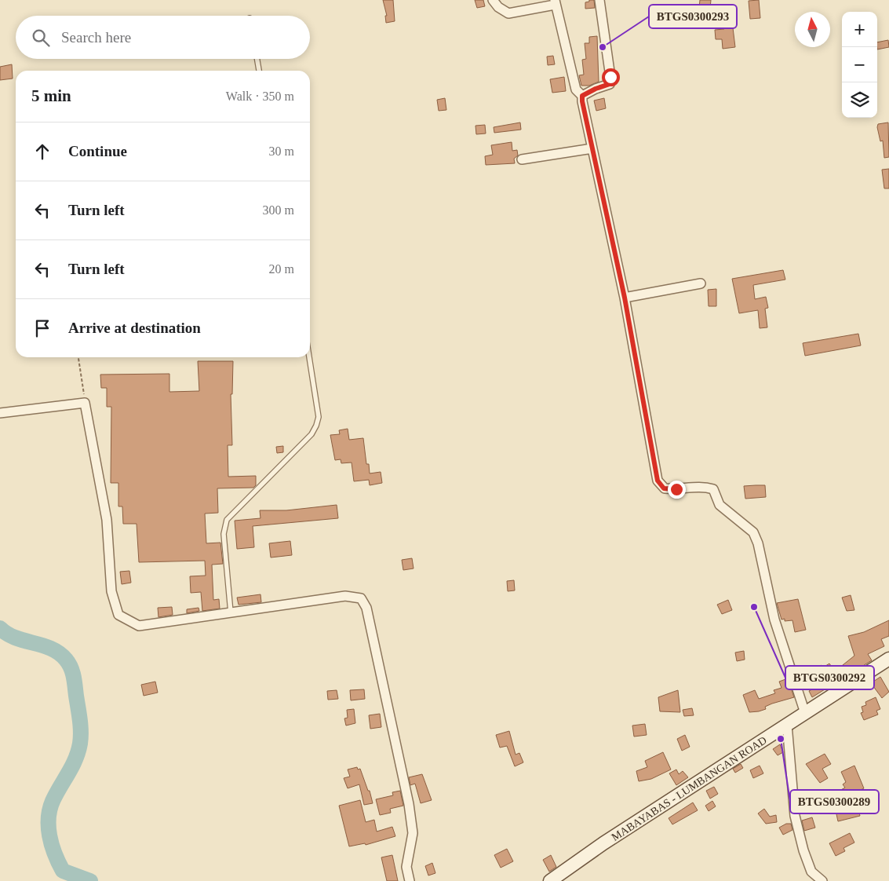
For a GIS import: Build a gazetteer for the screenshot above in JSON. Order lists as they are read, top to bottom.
{
  "streets": {
    "main road": ["MABAYABAS - LUMBANGAN ROAD"]
  },
  "places": ["BTGS0300293", "BTGS0300292", "BTGS0300289"],
  "north": "top",
  "page": {
    "map_buttons": ["+", "−"],
    "search": "Search here",
    "heading": ["5 min", "Walk · 350 m"],
    "list": [
      ["Continue", "30 m"],
      ["Turn left", "300 m"],
      ["Turn left", "20 m"],
      "Arrive at destination"
    ]
  }
}
